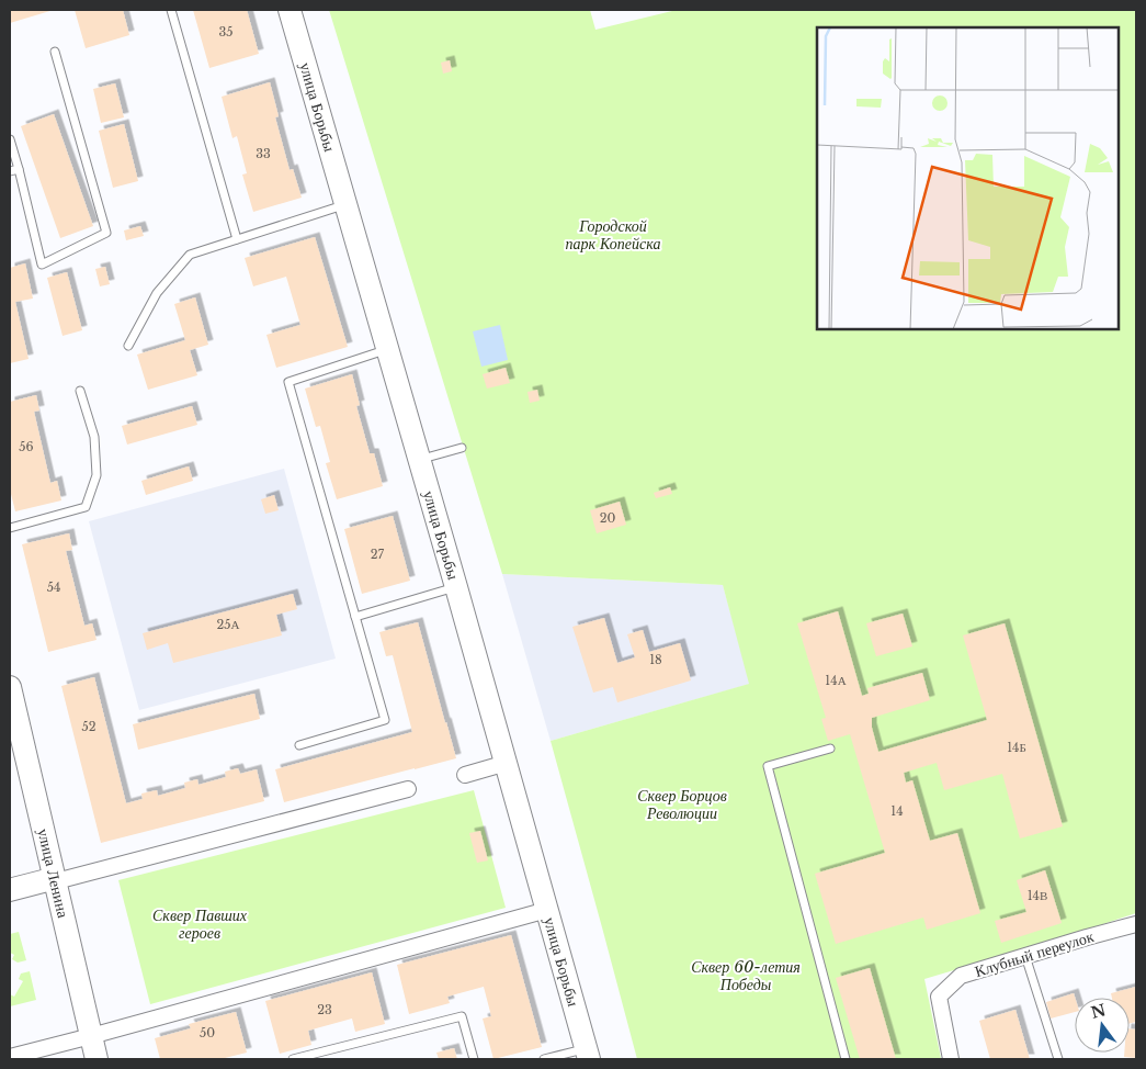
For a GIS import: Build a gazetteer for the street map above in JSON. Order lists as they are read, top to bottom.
{
  "streets": {
    "street": ["улица Борьбы", "улица Ленина", "Клубный переулок"]
  },
  "parks": [
    "Городской парк Копейска",
    "Сквер Борцов Революции",
    "Сквер Павших героев",
    "Сквер 60-летия Победы"
  ],
  "house_numbers": [
    "35",
    "33",
    "56",
    "20",
    "27",
    "54",
    "25А",
    "18",
    "14А",
    "52",
    "14Б",
    "14",
    "14В",
    "23",
    "50"
  ],
  "north": "top"
}
